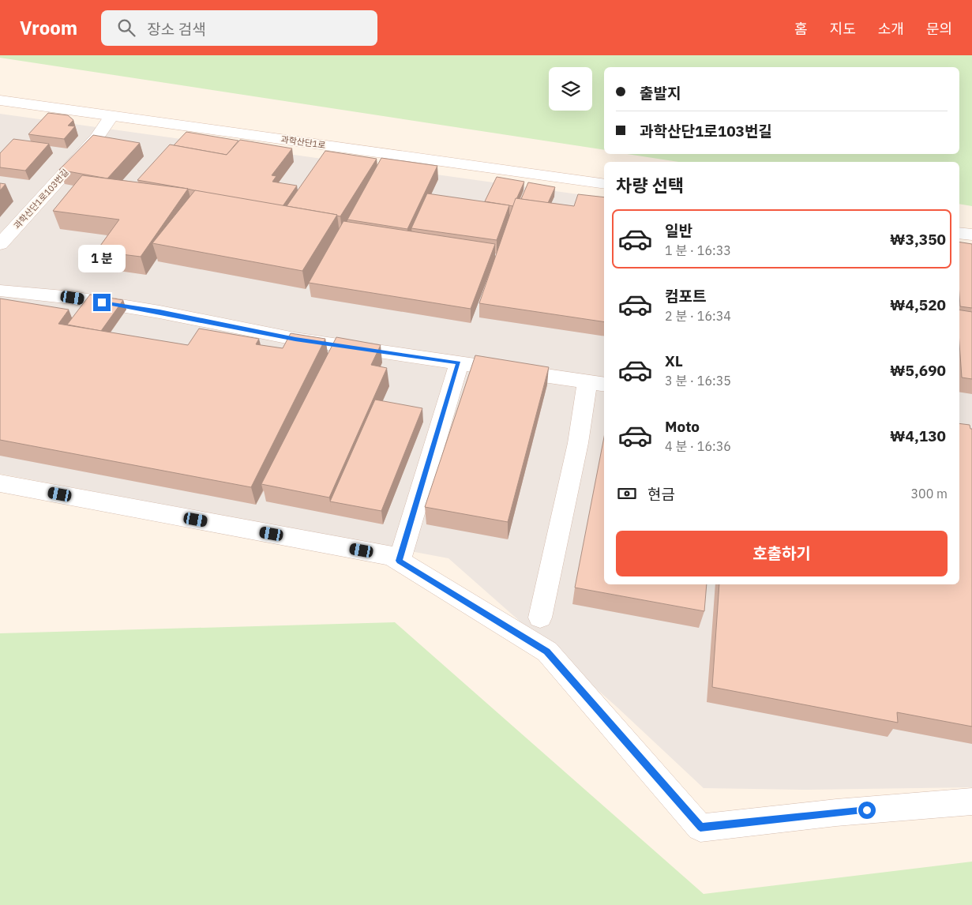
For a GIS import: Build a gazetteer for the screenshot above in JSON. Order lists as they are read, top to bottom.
{
  "streets": {
    "street": ["과학산단1로", "과학산단1로103번길"]
  },
  "crossings": [
    ["과학산단1로", "과학산단1로103번길"]
  ],
  "page": {
    "header": "Vroom",
    "search": "장소 검색",
    "nav": [
      "홈",
      "지도",
      "소개",
      "문의"
    ],
    "banner": ["출발지", "과학산단1로103번길"],
    "heading": "차량 선택",
    "list": [
      {
        "name": "일반",
        "note": "1 분 · 16:33",
        "value": "₩3,350"
      },
      {
        "name": "컴포트",
        "note": "2 분 · 16:34",
        "value": "₩4,520"
      },
      {
        "name": "XL",
        "note": "3 분 · 16:35",
        "value": "₩5,690"
      },
      {
        "name": "Moto",
        "note": "4 분 · 16:36",
        "value": "₩4,130"
      }
    ],
    "bubble": "1 분",
    "pay": ["현금", "300 m"],
    "buttons": "호출하기"
  }
}
